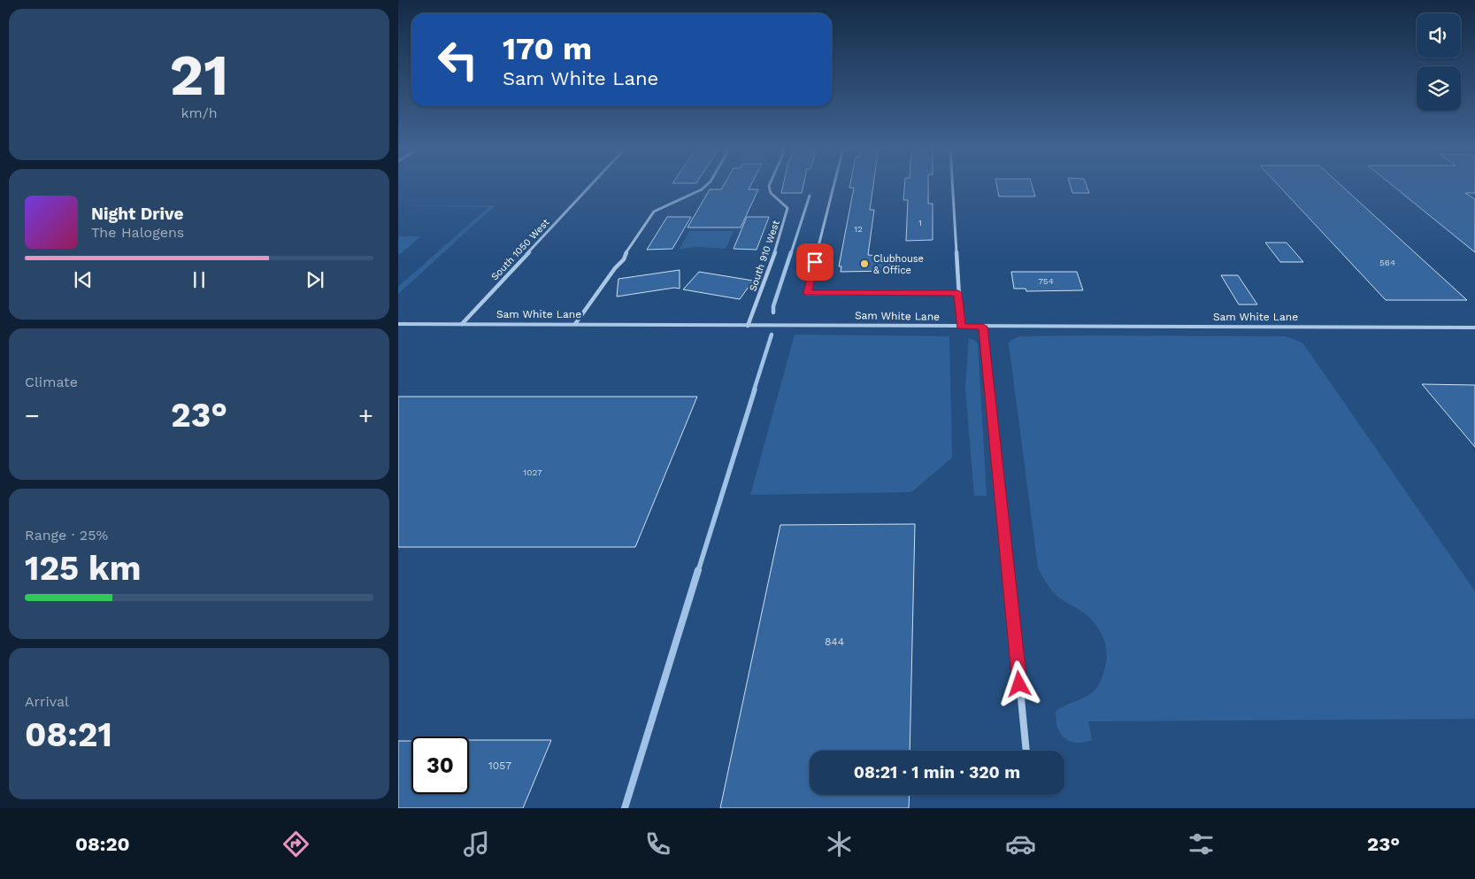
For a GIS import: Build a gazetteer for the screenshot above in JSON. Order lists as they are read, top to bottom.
{
  "streets": {
    "street": ["South 1050 West", "South 910 West", "Sam White Lane"]
  },
  "crossings": [
    ["South 1050 West", "Sam White Lane"],
    ["South 910 West", "Sam White Lane"]
  ],
  "places": ["Clubhouse & Office"],
  "house_numbers": [
    "1",
    "12",
    "564",
    "754",
    "1027",
    "844",
    "1057"
  ],
  "page": {
    "tile": [
      ["21", "km/h"],
      "Climate",
      ["Range · 25%", "125 km"],
      ["Arrival", "08:21"]
    ],
    "turn": ["170 m", "Sam White Lane"],
    "song": ["Night Drive", "The Halogens"],
    "heat": ["−", "23°", "+"],
    "limit": "30",
    "trip": "08:21 · 1 min · 320 m",
    "tabs": ["08:20", "23°"]
  }
}
